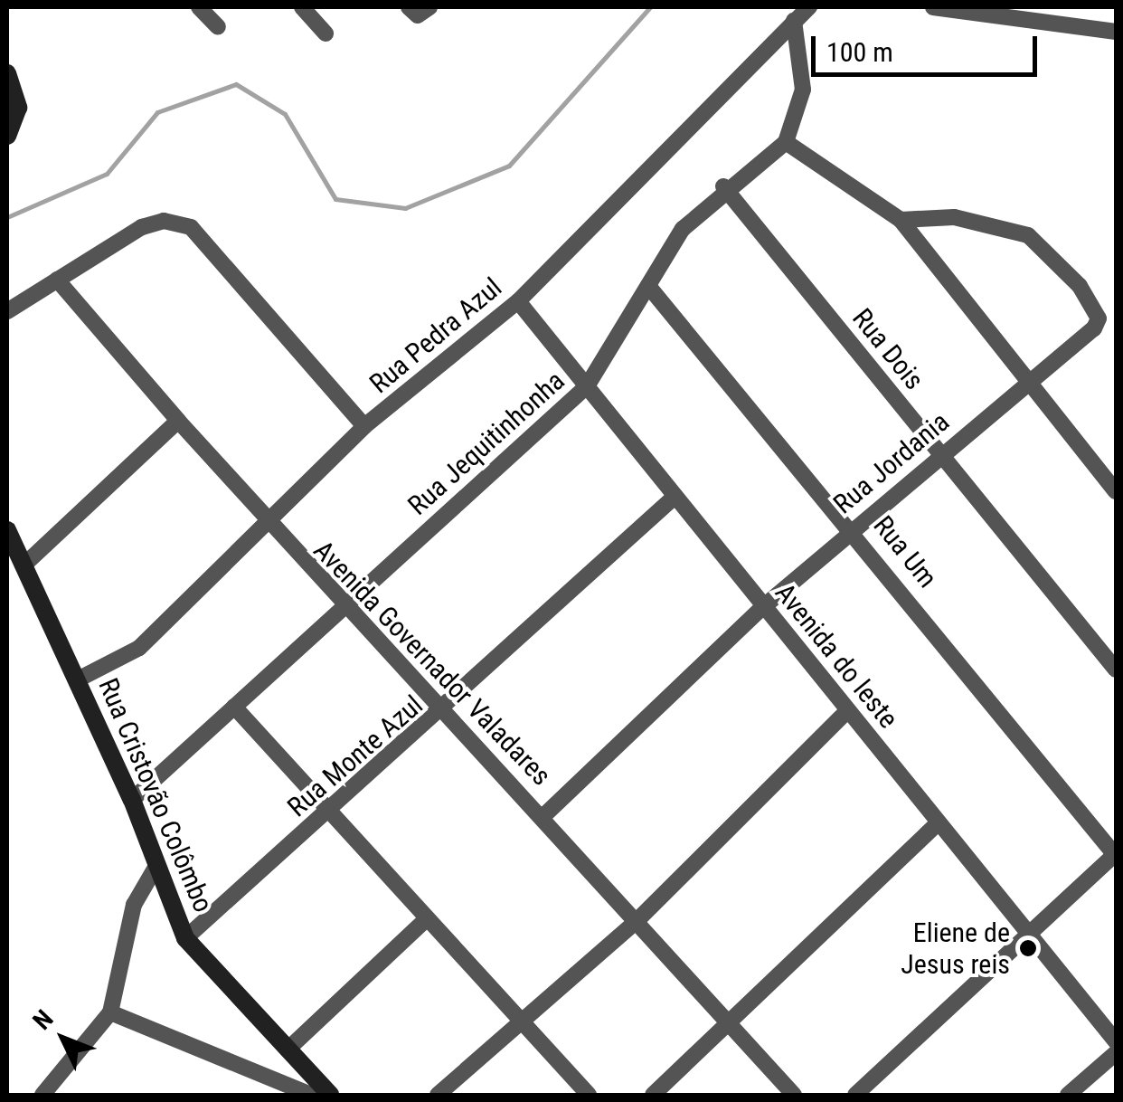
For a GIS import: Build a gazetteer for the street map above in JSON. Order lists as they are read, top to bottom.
{
  "streets": {
    "street": [
      "Rua Pedra Azul",
      "Rua Dois",
      "Rua Jequitinhonha",
      "Rua Jordania",
      "Rua Um",
      "Avenida do leste",
      "Avenida Governador Valadares",
      "Rua Monte Azul",
      "Rua Cristovão Colômbo"
    ]
  },
  "crossings": [
    ["Rua Pedra Azul", "Avenida do leste"],
    ["Rua Pedra Azul", "Avenida Governador Valadares"],
    ["Rua Pedra Azul", "Rua Cristovão Colômbo"],
    ["Rua Dois", "Rua Jequitinhonha"],
    ["Rua Dois", "Rua Jordania"],
    ["Rua Jequitinhonha", "Rua Um"],
    ["Rua Jequitinhonha", "Avenida do leste"],
    ["Rua Jequitinhonha", "Avenida Governador Valadares"],
    ["Rua Jequitinhonha", "Rua Cristovão Colômbo"],
    ["Rua Jordania", "Rua Um"],
    ["Rua Jordania", "Avenida do leste"],
    ["Rua Jordania", "Avenida Governador Valadares"],
    ["Avenida do leste", "Rua Monte Azul"],
    ["Avenida Governador Valadares", "Rua Monte Azul"],
    ["Rua Monte Azul", "Rua Cristovão Colômbo"]
  ],
  "places": ["Eliene de Jesus reis"],
  "scale_bar": "100 m",
  "north": "top left"
}
